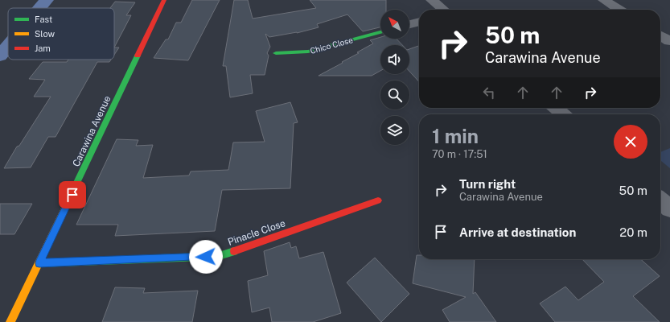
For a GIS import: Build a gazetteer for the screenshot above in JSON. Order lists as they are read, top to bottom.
{
  "streets": {
    "street": ["Chico Close", "Carawina Avenue", "Pinacle Close"]
  },
  "crossings": [
    ["Carawina Avenue", "Pinacle Close"]
  ],
  "legend": ["Fast", "Slow", "Jam"],
  "north": "top left",
  "page": {
    "turn": ["50 m", "Carawina Avenue"],
    "heading": ["1 min", "70 m · 17:51"],
    "list": [
      {
        "name": "Turn right",
        "note": "Carawina Avenue",
        "value": "50 m"
      },
      {
        "name": "Arrive at destination",
        "value": "20 m"
      }
    ]
  }
}
